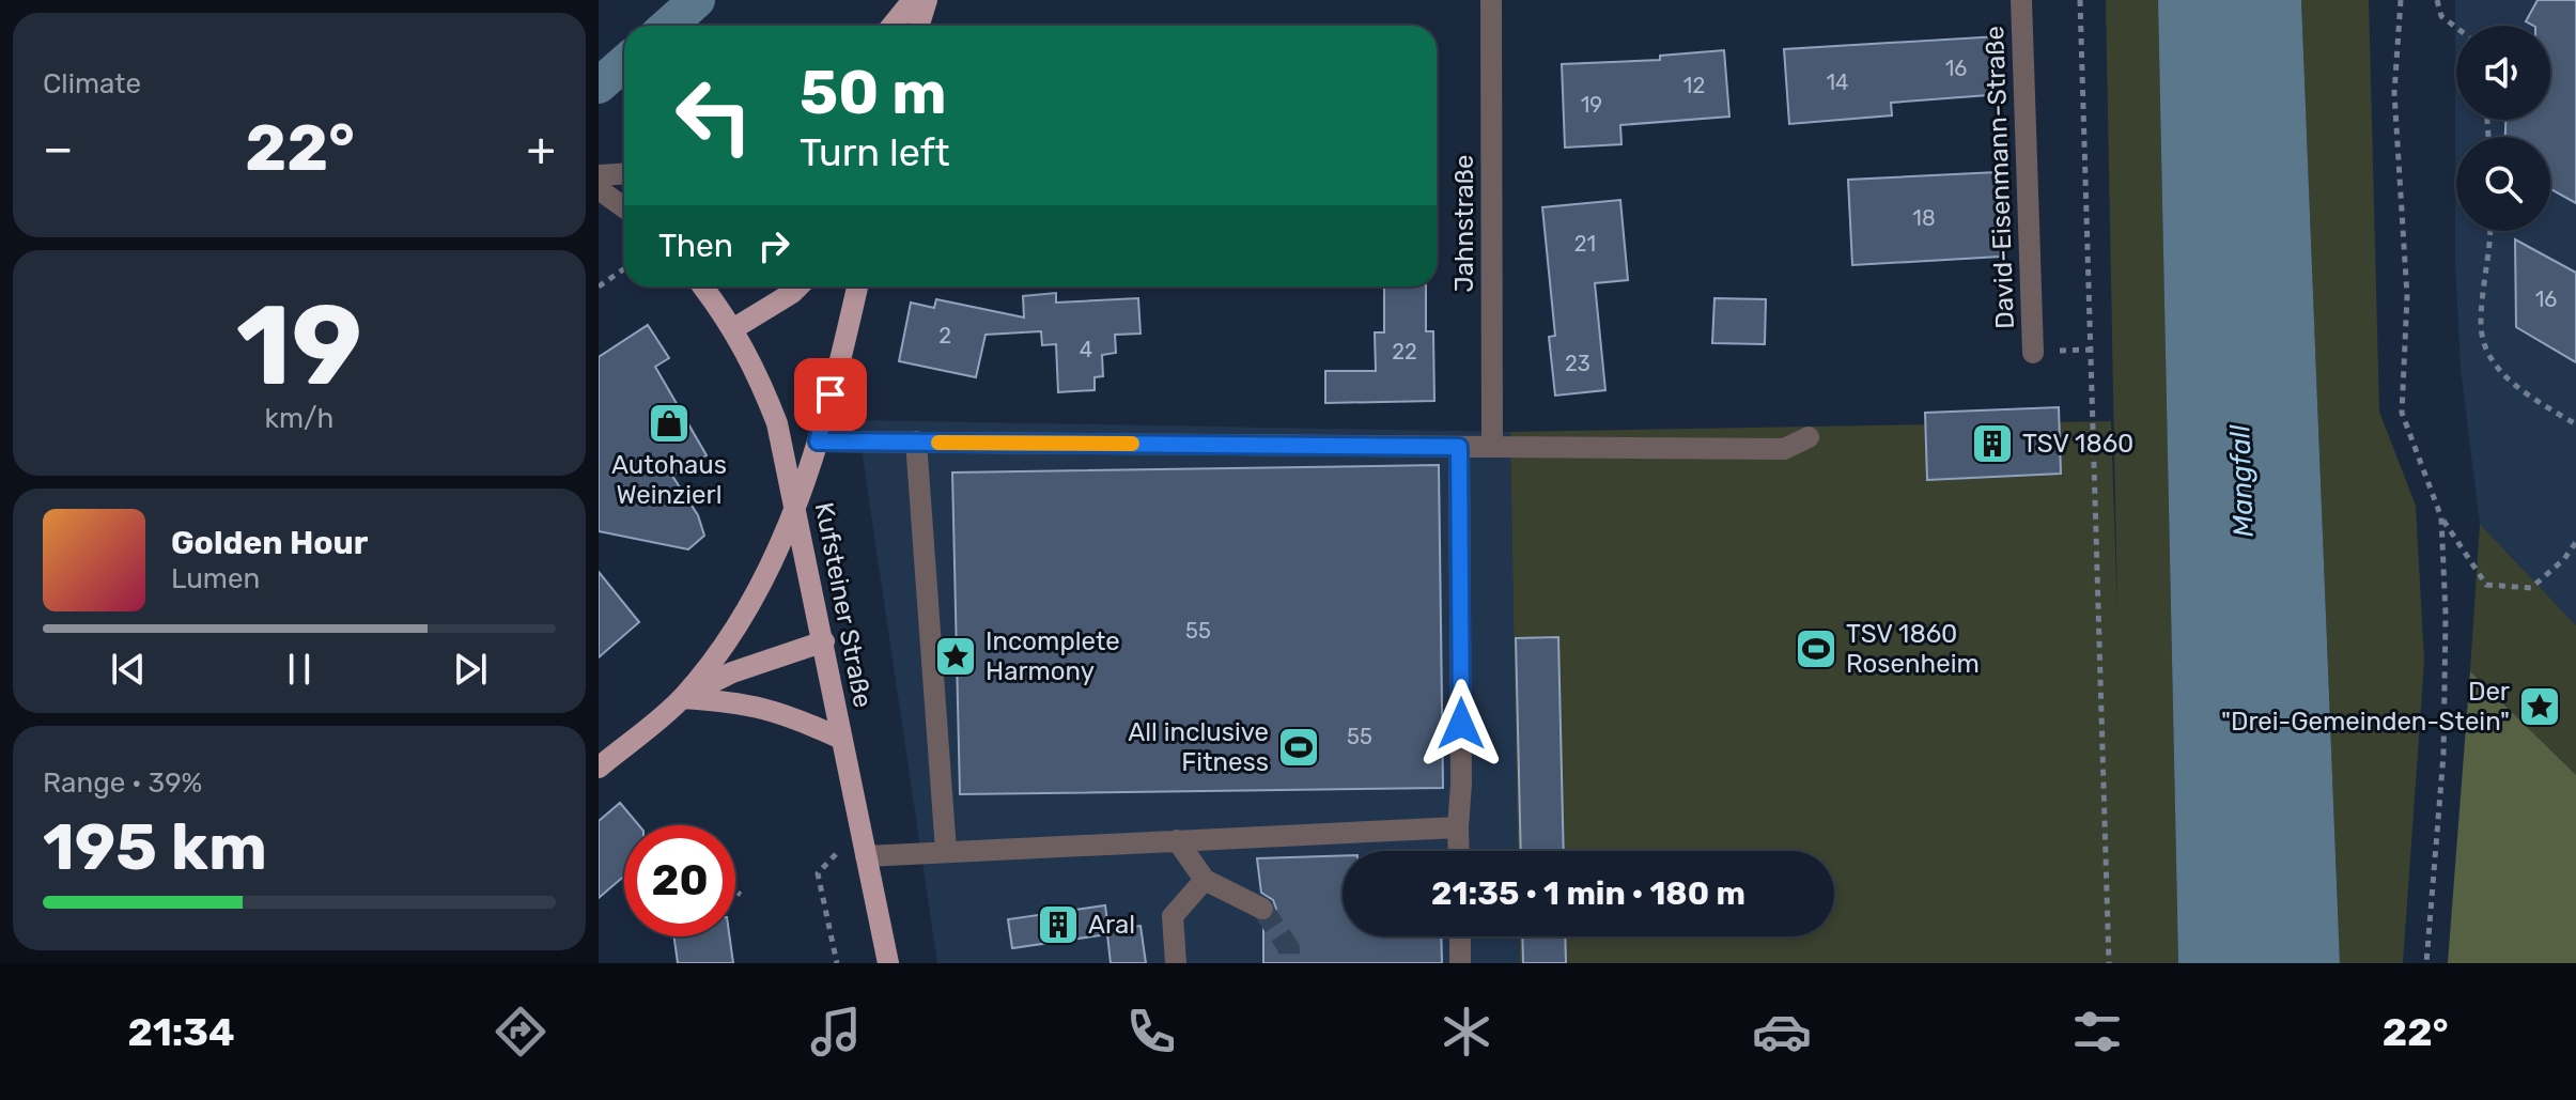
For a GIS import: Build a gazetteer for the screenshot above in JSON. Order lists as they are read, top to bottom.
{
  "streets": {
    "main road": ["Kufsteiner Straße"],
    "street": ["David-Eisenmann-Straße", "Jahnstraße"]
  },
  "water": ["Mangfall"],
  "places": {
    "shop": ["Autohaus Weinzierl"],
    "building": ["TSV 1860", "Aral"],
    "sports": ["TSV 1860 Rosenheim", "All inclusive Fitness"],
    "place": ["Incomplete Harmony", "Der \"Drei-Gemeinden-Stein\""]
  },
  "house_numbers": [
    "16",
    "14",
    "12",
    "19",
    "18",
    "21",
    "16",
    "2",
    "4",
    "22",
    "23",
    "55",
    "55"
  ],
  "page": {
    "tile": [
      "Climate",
      ["19", "km/h"],
      ["Range · 39%", "195 km"]
    ],
    "turn": ["50 m", "Turn left"],
    "heat": ["−", "22°", "+"],
    "then": "Then",
    "song": ["Golden Hour", "Lumen"],
    "limit": "20",
    "trip": "21:35 · 1 min · 180 m",
    "tabs": ["21:34", "22°"]
  }
}
